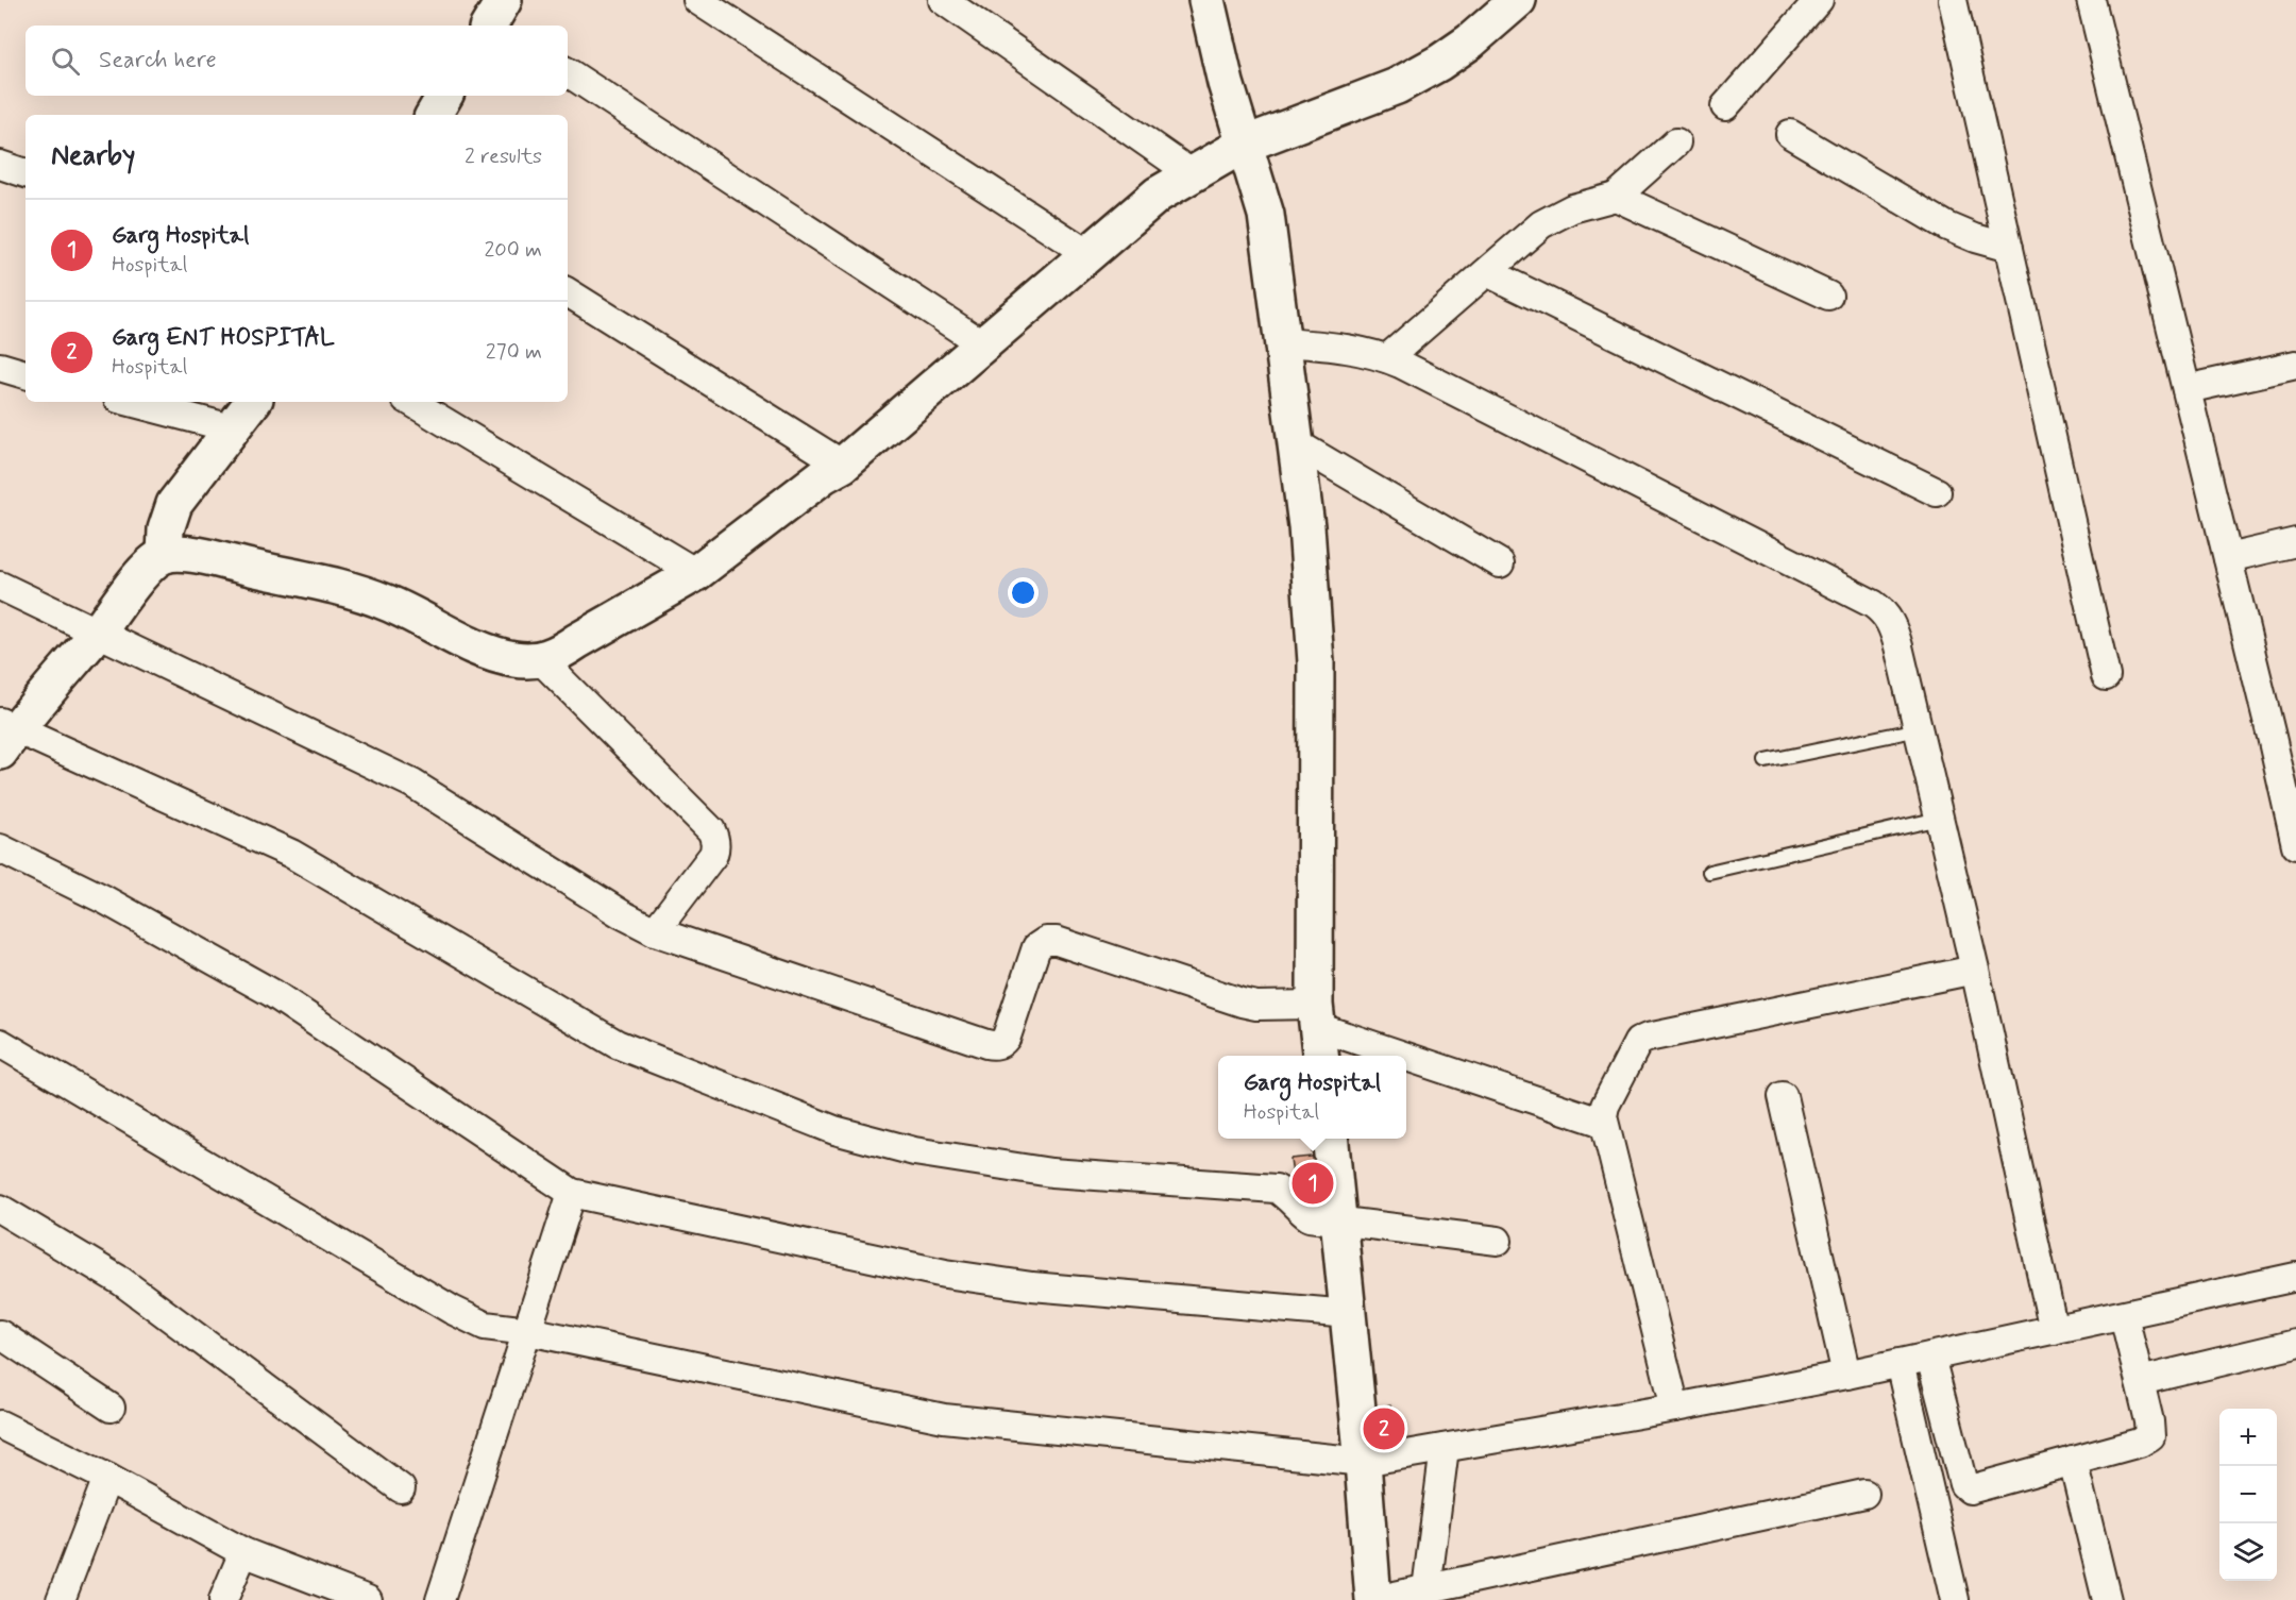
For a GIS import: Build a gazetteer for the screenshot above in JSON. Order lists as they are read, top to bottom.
{
  "page": {
    "search": "Search here",
    "heading": ["Nearby", "2 results"],
    "list": [
      {
        "mark": "1",
        "name": "Garg Hospital",
        "note": "Hospital",
        "value": "200 m"
      },
      {
        "mark": "2",
        "name": "Garg ENT HOSPITAL",
        "note": "Hospital",
        "value": "270 m"
      }
    ],
    "popup": ["Garg Hospital", "Hospital"],
    "pins": ["1", "2"],
    "map_buttons": ["+", "−"]
  }
}
